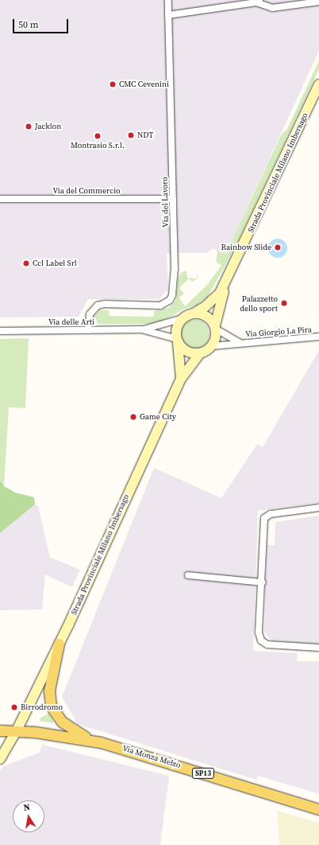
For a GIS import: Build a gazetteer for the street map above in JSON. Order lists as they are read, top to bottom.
{
  "streets": {
    "main road": ["Strada Provinciale Milano Imbersago", "Via Monza Melzo", "SP13"],
    "street": [
      "Via del Commercio",
      "Via del Lavoro",
      "Via delle Arti",
      "Via Giorgio La Pira"
    ]
  },
  "crossings": [
    ["Strada Provinciale Milano Imbersago", "Via delle Arti"],
    ["Strada Provinciale Milano Imbersago", "Via Giorgio La Pira"],
    ["Strada Provinciale Milano Imbersago", "Via Monza Melzo"],
    ["Strada Provinciale Milano Imbersago", "SP13"],
    ["Via del Commercio", "Via del Lavoro"],
    ["Via del Lavoro", "Via delle Arti"],
    ["Via delle Arti", "Via Giorgio La Pira"],
    ["Via Monza Melzo", "SP13"]
  ],
  "places": [
    "CMC Cevenini",
    "Jacklon",
    "NDT",
    "Montrasio S.r.l.",
    "Rainbow Slide",
    "Ccl Label Srl",
    "Palazzetto dello sport",
    "Game City",
    "Birrodromo"
  ],
  "scale_bar": "50 m",
  "north": "top"
}
